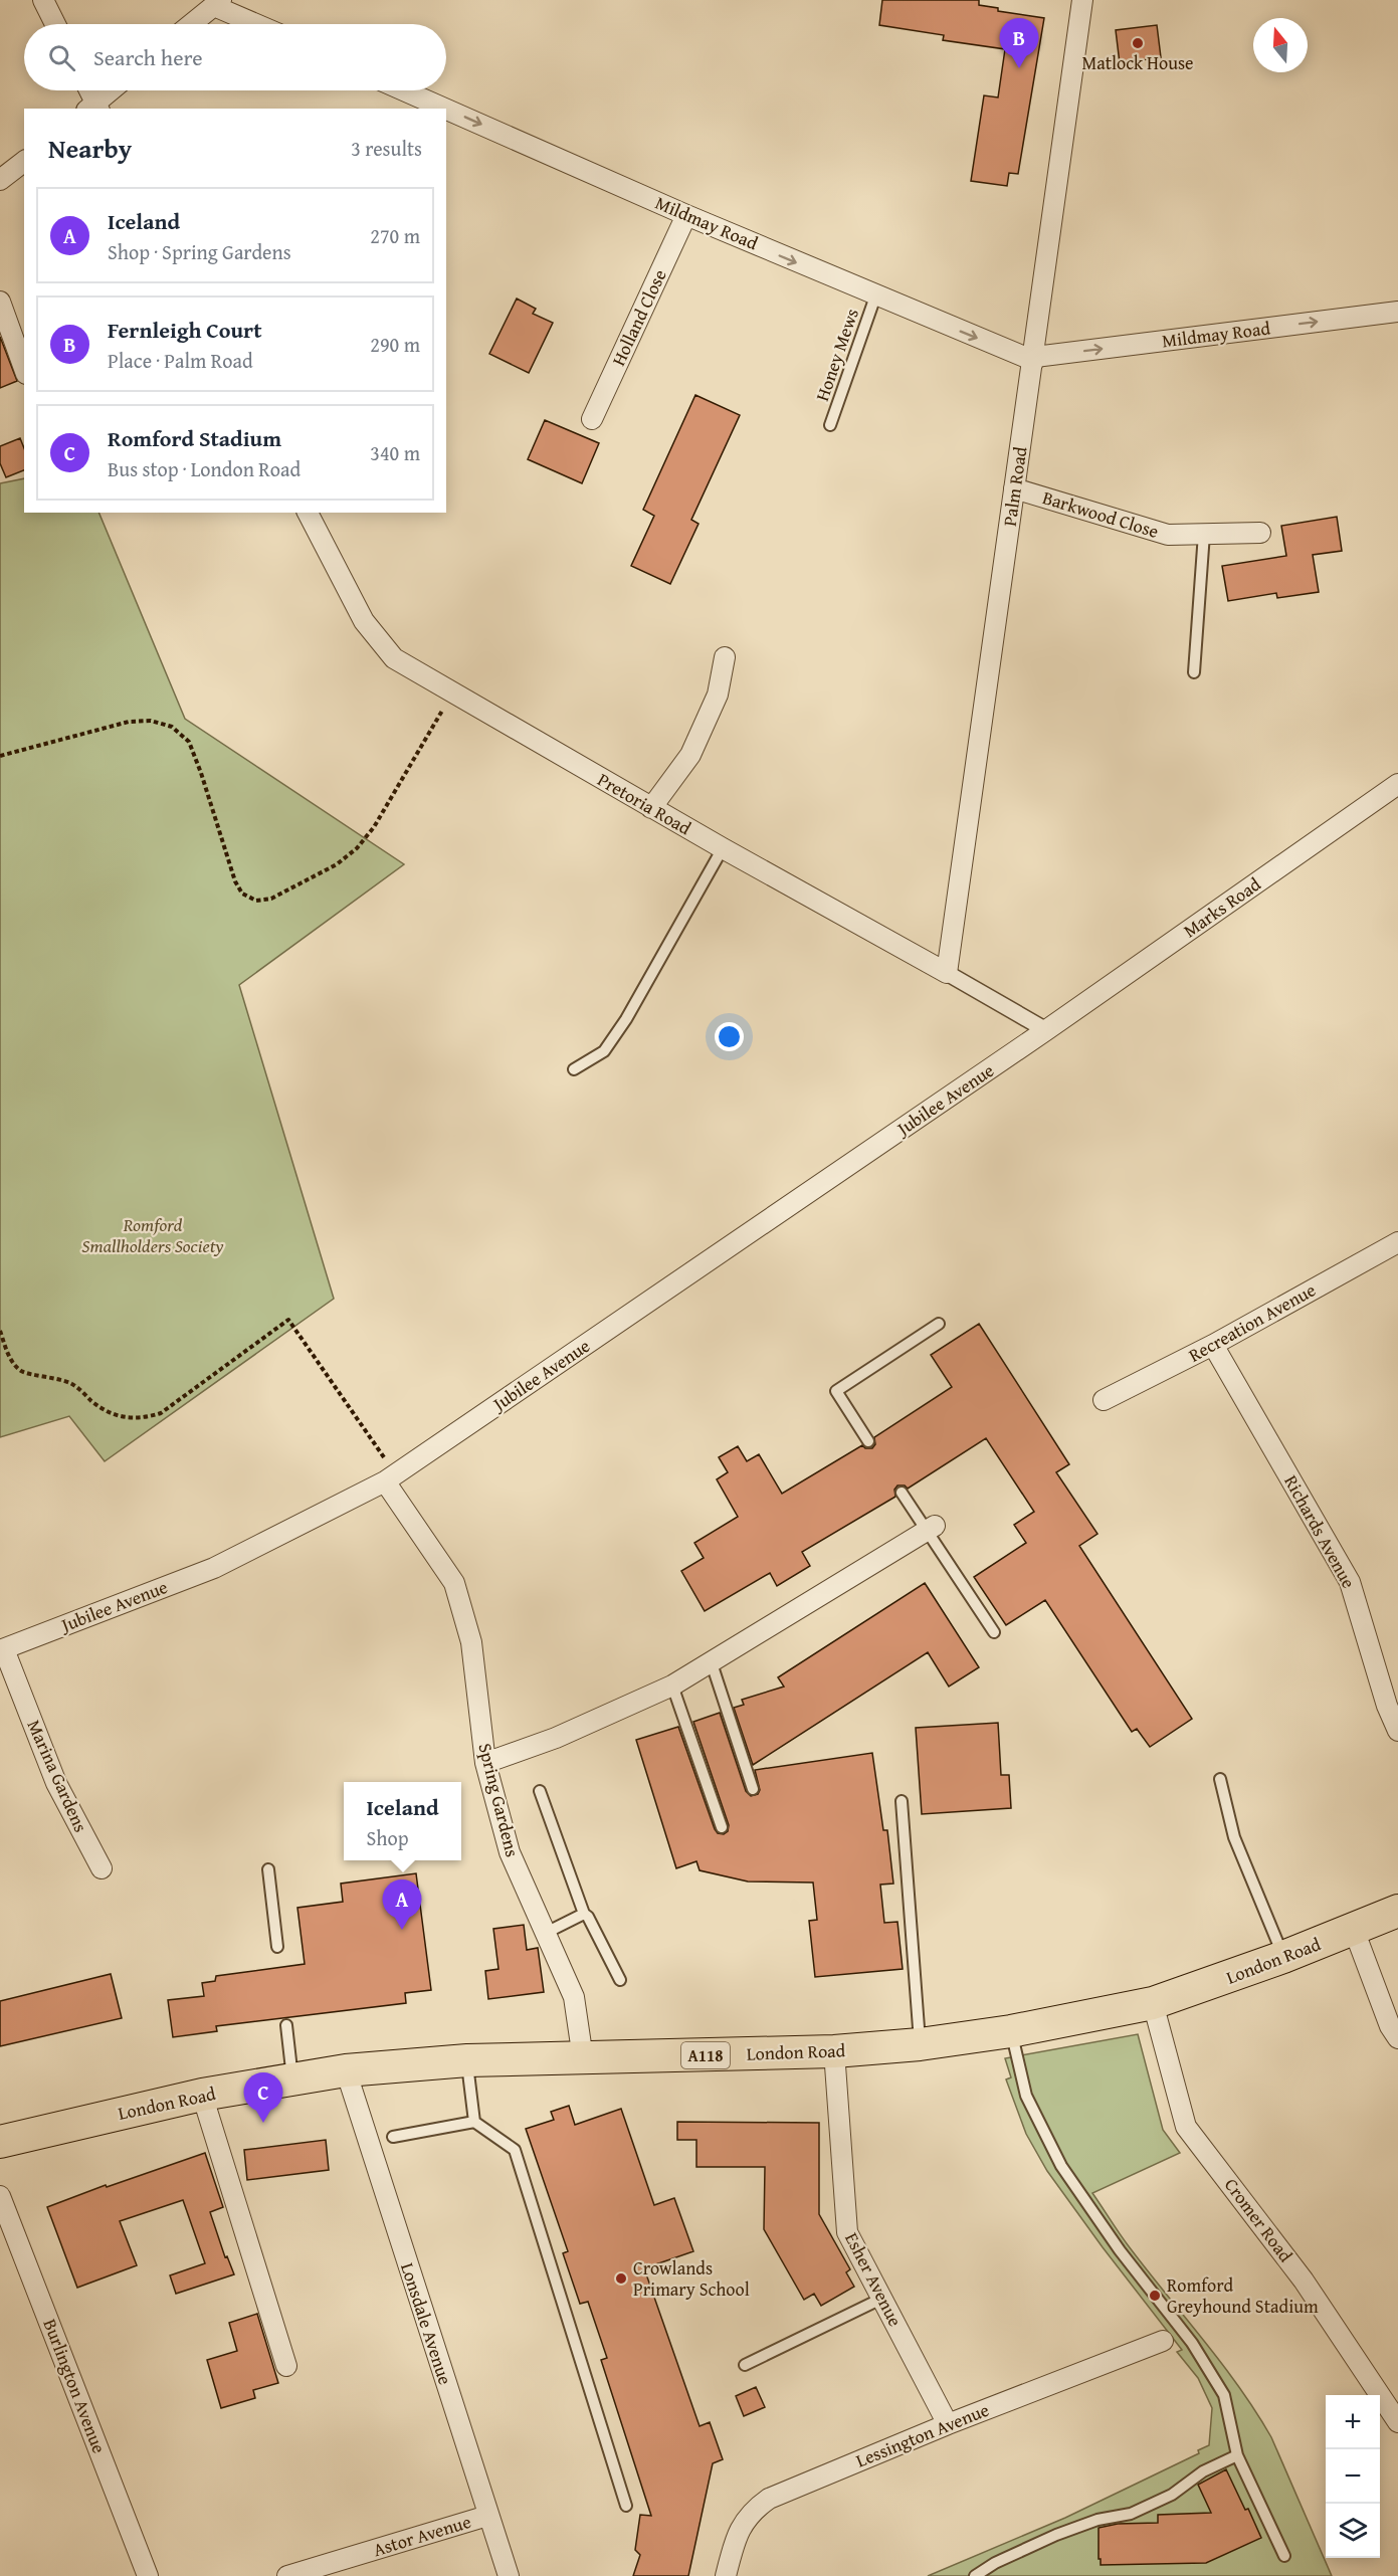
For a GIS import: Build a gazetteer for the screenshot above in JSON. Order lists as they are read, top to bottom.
{
  "streets": {
    "main road": ["London Road", "A118"],
    "street": [
      "Mildmay Road",
      "Holland Close",
      "Palm Road",
      "Barkwood Close",
      "Pretoria Road",
      "Marks Road",
      "Jubilee Avenue",
      "Recreation Avenue",
      "Richards Avenue",
      "Marina Gardens",
      "Spring Gardens",
      "Cromer Road",
      "Esher Avenue",
      "Lonsdale Avenue",
      "Burlington Avenue",
      "Lessington Avenue",
      "Astor Avenue"
    ],
    "lane": ["Honey Mews"]
  },
  "crossings": [
    ["Mildmay Road", "Holland Close"],
    ["Mildmay Road", "Honey Mews"],
    ["Mildmay Road", "Palm Road"],
    ["Palm Road", "Barkwood Close"],
    ["Palm Road", "Pretoria Road"],
    ["Pretoria Road", "Marks Road"],
    ["Pretoria Road", "Jubilee Avenue"],
    ["Marks Road", "Jubilee Avenue"],
    ["Jubilee Avenue", "Marina Gardens"],
    ["Jubilee Avenue", "Spring Gardens"],
    ["Recreation Avenue", "Richards Avenue"],
    ["Spring Gardens", "London Road"],
    ["London Road", "Cromer Road"],
    ["London Road", "Esher Avenue"],
    ["London Road", "Lonsdale Avenue"],
    ["Esher Avenue", "Lessington Avenue"],
    ["Lonsdale Avenue", "Astor Avenue"]
  ],
  "one_way": ["Mildmay Road"],
  "parks": ["Romford Smallholders Society"],
  "places": ["Matlock House", "Crowlands Primary School", "Romford Greyhound Stadium"],
  "north": "top",
  "page": {
    "pins": ["B", "A", "C"],
    "search": "Search here",
    "heading": ["Nearby", "3 results"],
    "list": [
      {
        "mark": "A",
        "name": "Iceland",
        "note": "Shop · Spring Gardens",
        "value": "270 m"
      },
      {
        "mark": "B",
        "name": "Fernleigh Court",
        "note": "Place · Palm Road",
        "value": "290 m"
      },
      {
        "mark": "C",
        "name": "Romford Stadium",
        "note": "Bus stop · London Road",
        "value": "340 m"
      }
    ],
    "popup": ["Iceland", "Shop"],
    "map_buttons": ["+", "−"]
  }
}
